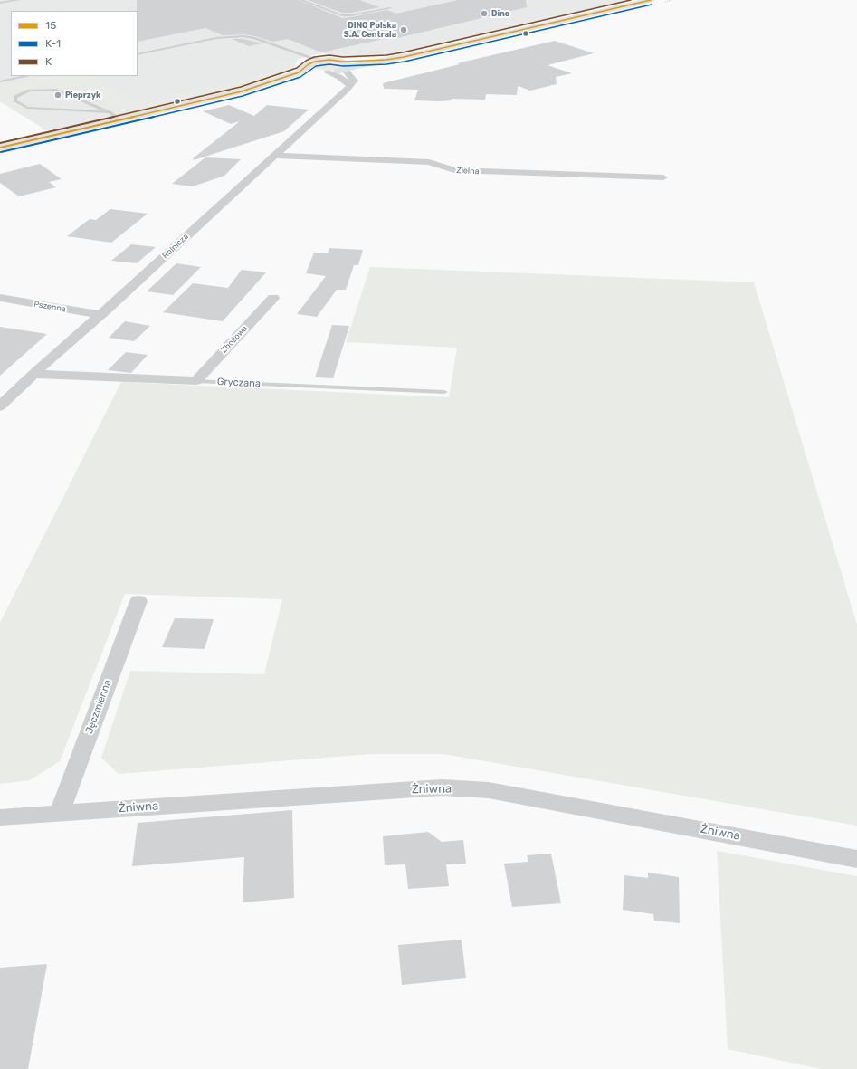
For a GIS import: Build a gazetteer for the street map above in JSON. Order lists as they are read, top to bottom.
{
  "streets": {
    "street": [
      "Zielna",
      "Rolnicza",
      "Pszenna",
      "Zbożowa",
      "Gryczana",
      "Jęczmienna",
      "Żniwna"
    ]
  },
  "crossings": [
    ["Zielna", "Rolnicza"],
    ["Rolnicza", "Pszenna"],
    ["Rolnicza", "Gryczana"],
    ["Zbożowa", "Gryczana"],
    ["Jęczmienna", "Żniwna"]
  ],
  "places": ["Dino", "DINO Polska S.A. Centrala", "Pieprzyk"],
  "lines": ["transit line 15", "transit line K", "transit line K-1"],
  "legend": ["15", "K-1", "K"]
}
